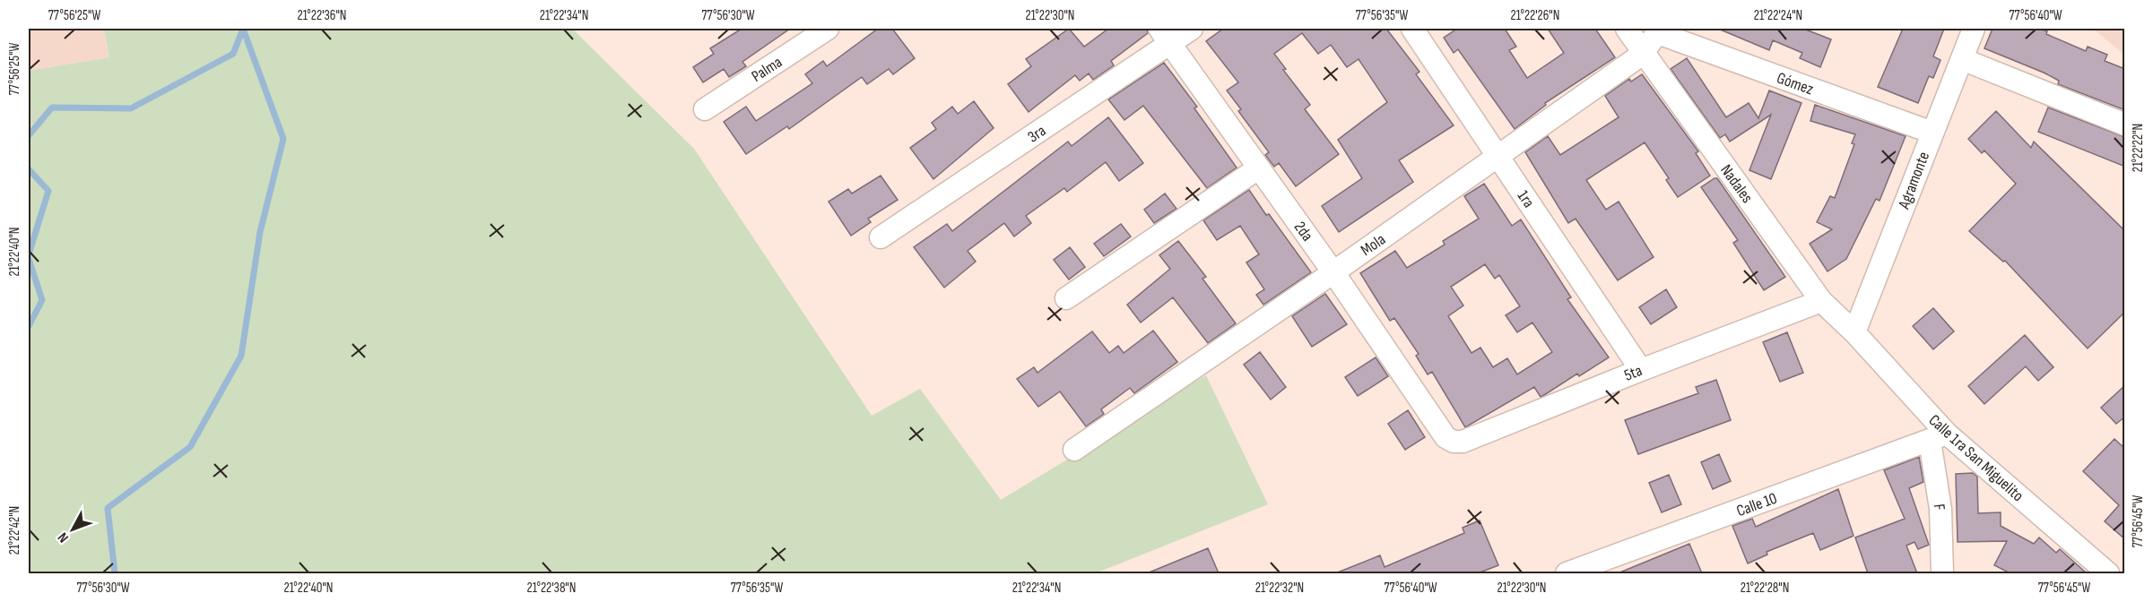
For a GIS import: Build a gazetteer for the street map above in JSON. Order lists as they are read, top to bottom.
{
  "streets": {
    "street": [
      "Palma",
      "Gómez",
      "3ra",
      "Agramonte",
      "Nadales",
      "1ra",
      "2da",
      "Mola",
      "5ta",
      "Calle 1ra San Miguelito",
      "Calle 10",
      "F"
    ]
  },
  "crossings": [
    ["Gómez", "Agramonte"],
    ["Gómez", "Mola"],
    ["3ra", "2da"],
    ["Agramonte", "Nadales"],
    ["Agramonte", "Calle 1ra San Miguelito"],
    ["Nadales", "Mola"],
    ["Nadales", "5ta"],
    ["Nadales", "Calle 1ra San Miguelito"],
    ["1ra", "Mola"],
    ["1ra", "5ta"],
    ["2da", "Mola"],
    ["2da", "5ta"],
    ["Calle 1ra San Miguelito", "Calle 10"],
    ["Calle 1ra San Miguelito", "F"],
    ["Calle 10", "F"]
  ],
  "north": "bottom left",
  "coordinates": [
    "77°56'25\"W",
    "21°22'36\"N",
    "21°22'34\"N",
    "77°56'30\"W",
    "21°22'30\"N",
    "77°56'35\"W",
    "21°22'26\"N",
    "21°22'24\"N",
    "77°56'40\"W",
    "21°22'22\"N",
    "21°22'40\"N",
    "77°56'45\"W",
    "21°22'42\"N",
    "21°22'38\"N",
    "21°22'32\"N",
    "21°22'28\"N"
  ]
}
